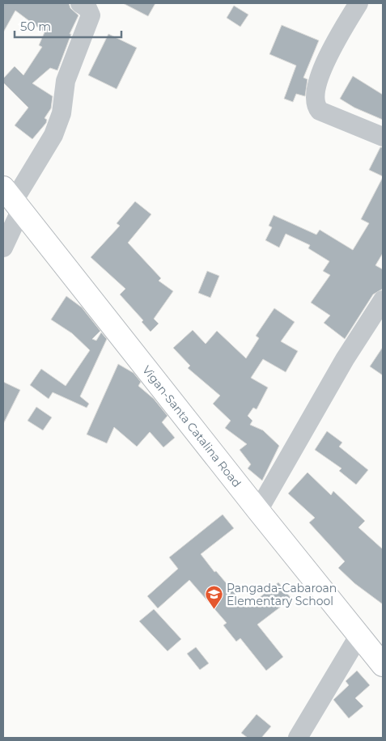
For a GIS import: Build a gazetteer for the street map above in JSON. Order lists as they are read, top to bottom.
{
  "streets": {
    "main road": ["Vigan-Santa Catalina Road"]
  },
  "places": {
    "school or university": ["Pangada-Cabaroan Elementary School"]
  },
  "scale_bar": "50 m"
}
